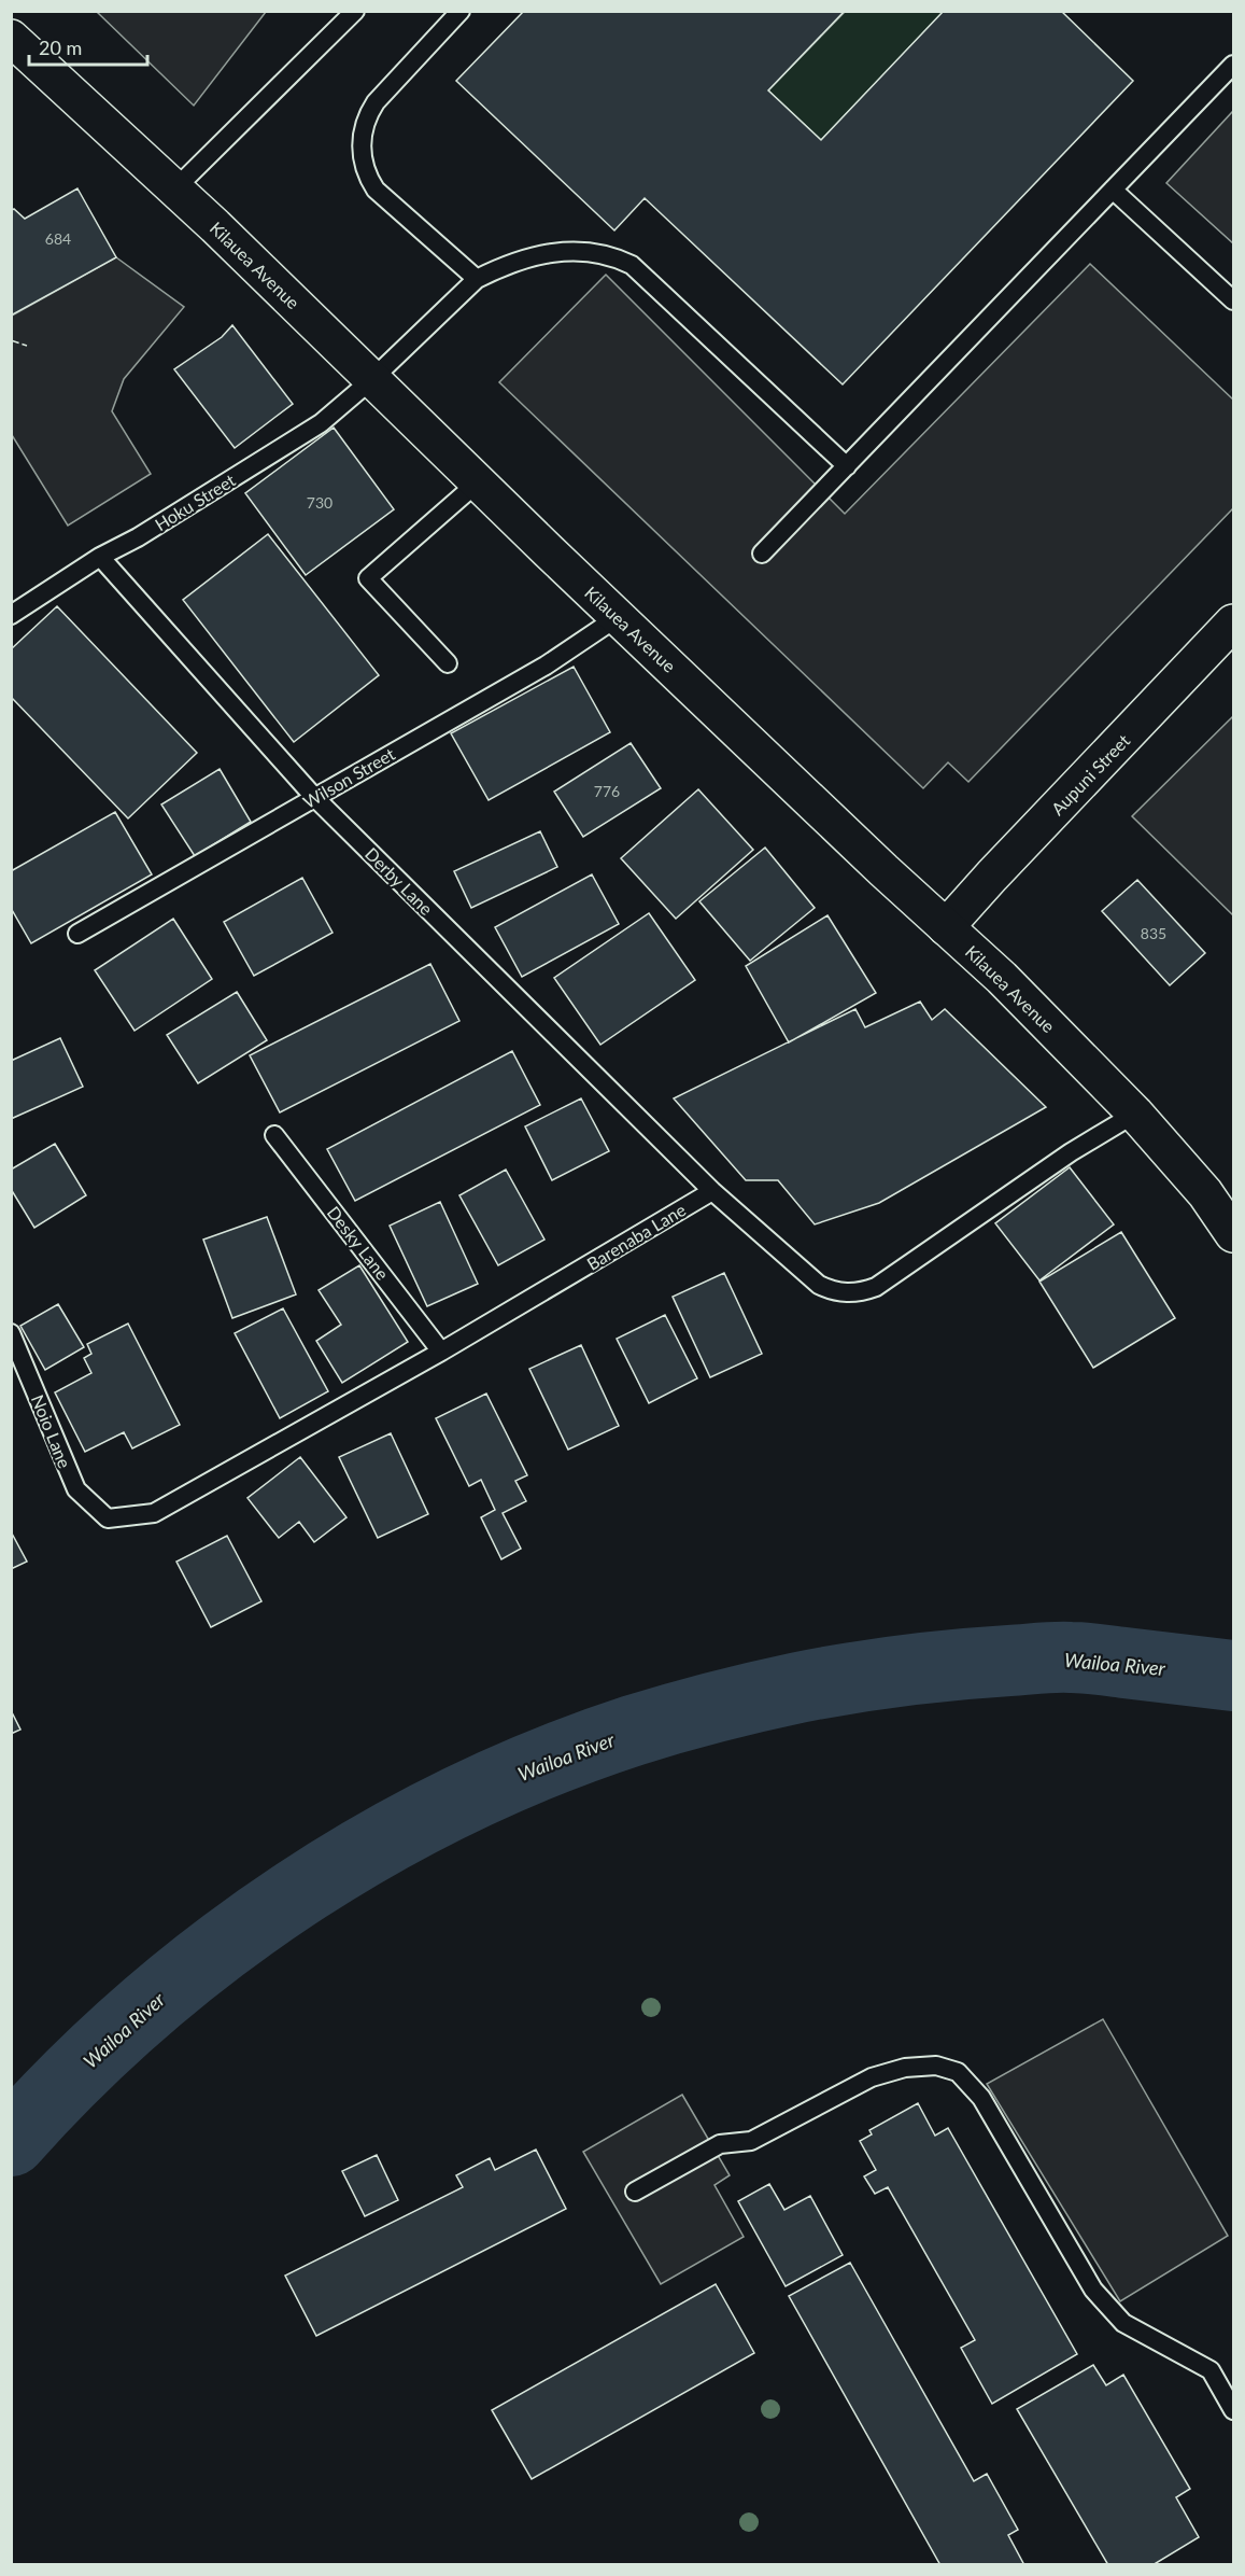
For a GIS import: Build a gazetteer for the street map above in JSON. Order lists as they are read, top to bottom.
{
  "streets": {
    "street": ["Kilauea Avenue", "Aupuni Street"],
    "lane": [
      "Hoku Street",
      "Wilson Street",
      "Derby Lane",
      "Barenaba Lane",
      "Desky Lane",
      "Noio Lane"
    ]
  },
  "crossings": [
    ["Kilauea Avenue", "Hoku Street"],
    ["Kilauea Avenue", "Aupuni Street"],
    ["Kilauea Avenue", "Wilson Street"],
    ["Hoku Street", "Derby Lane"],
    ["Wilson Street", "Derby Lane"],
    ["Derby Lane", "Barenaba Lane"],
    ["Barenaba Lane", "Desky Lane"],
    ["Barenaba Lane", "Noio Lane"]
  ],
  "water": ["Wailoa River"],
  "house_numbers": [
    "684",
    "730",
    "776",
    "835"
  ],
  "scale_bar": "20 m"
}
